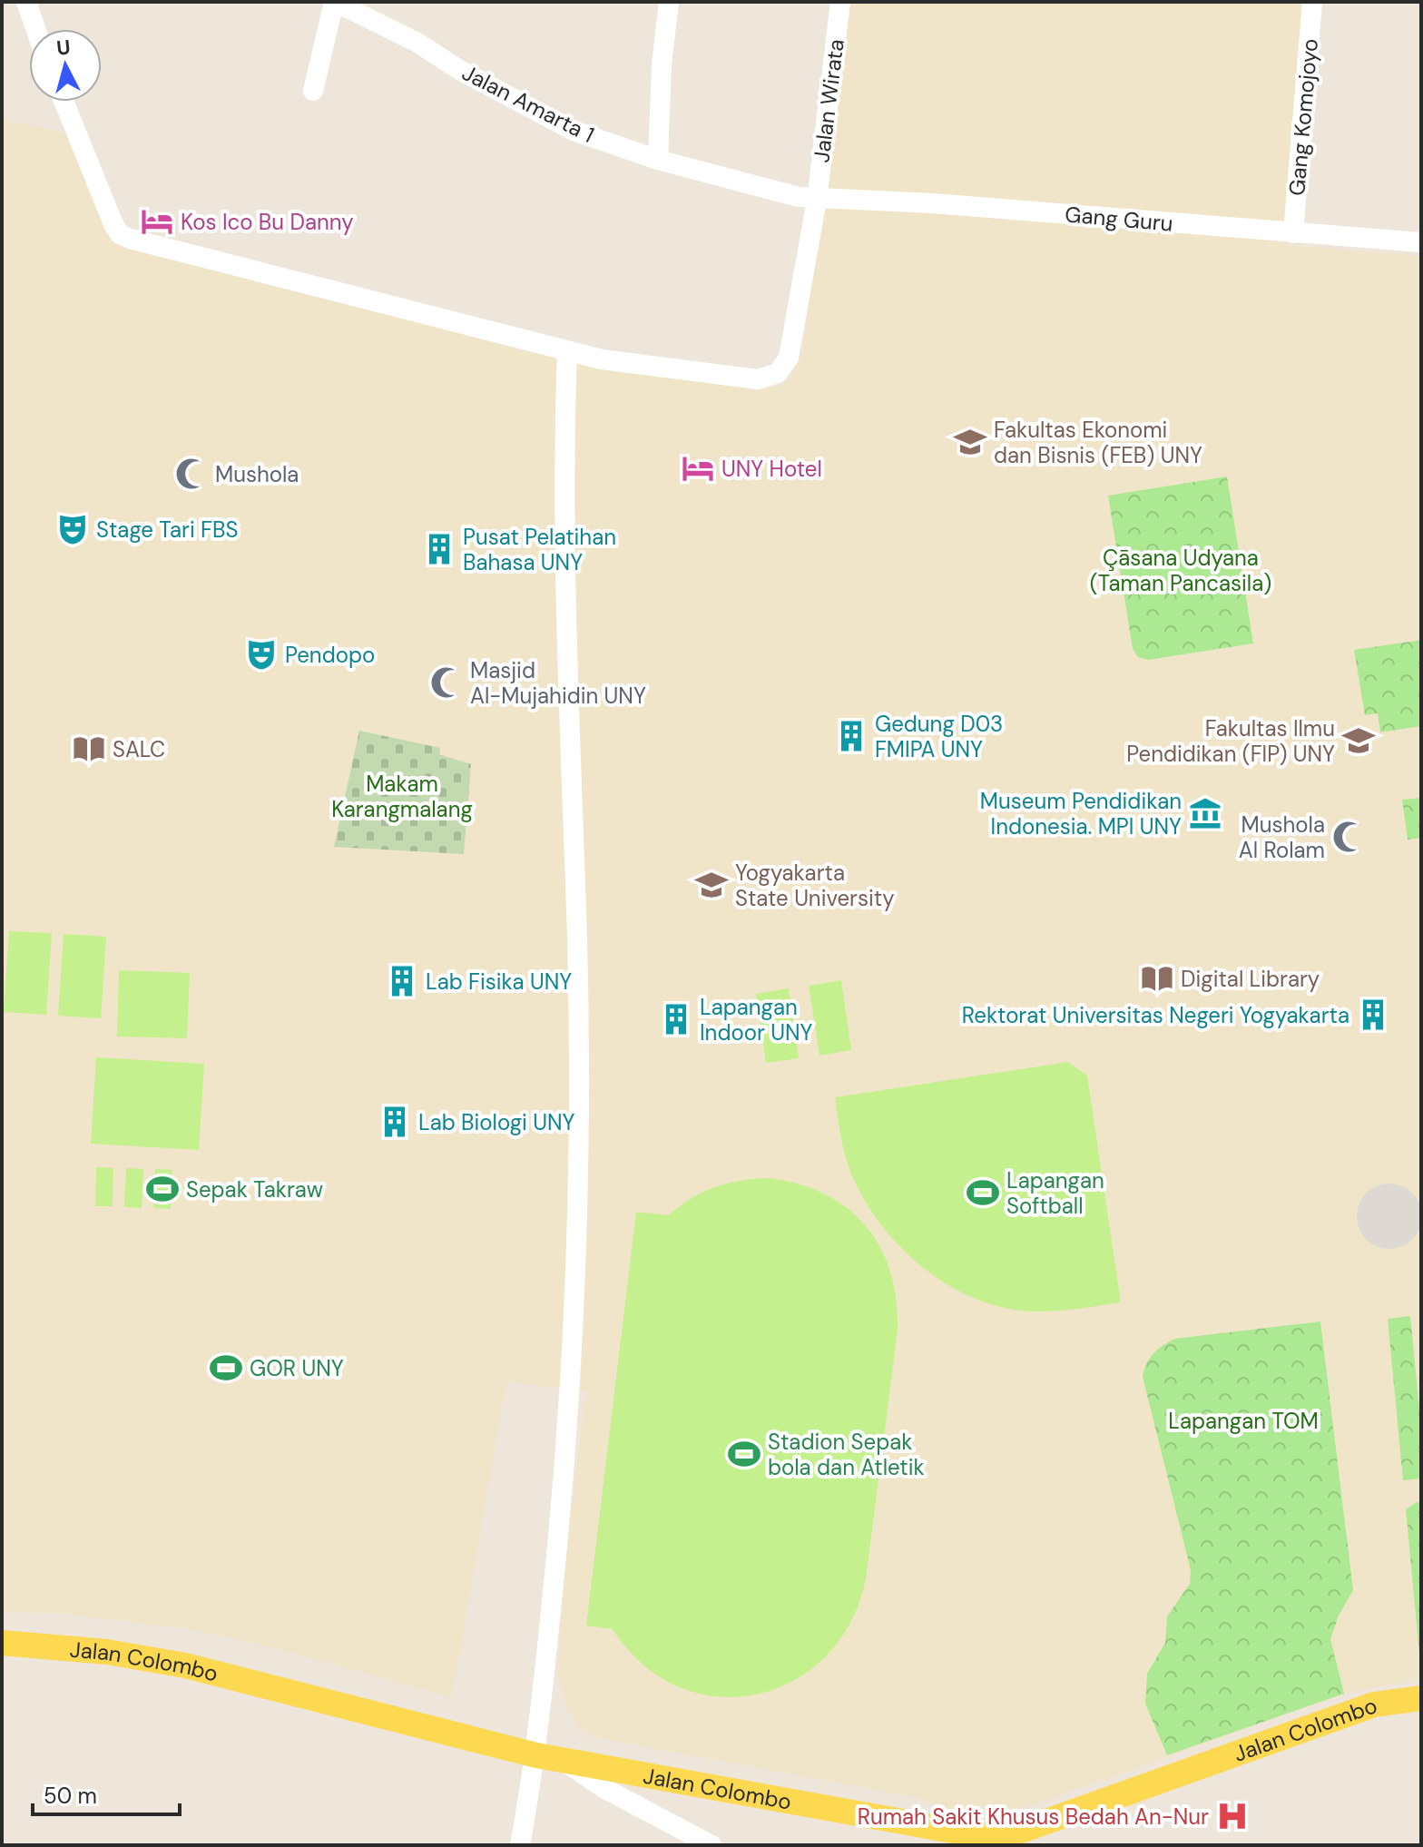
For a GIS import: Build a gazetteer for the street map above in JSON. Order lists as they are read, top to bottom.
{
  "streets": {
    "main road": ["Jalan Colombo"],
    "street": [
      "Jalan Wirata",
      "Jalan Amarta 1",
      "Gang Komojoyo",
      "Gang Guru"
    ]
  },
  "crossings": [
    ["Jalan Wirata", "Jalan Amarta 1"],
    ["Jalan Wirata", "Gang Guru"],
    ["Jalan Amarta 1", "Gang Guru"],
    ["Gang Komojoyo", "Gang Guru"]
  ],
  "parks": ["Çāsana Udyana (Taman Pancasila)", "Makam Karangmalang", "Lapangan TOM"],
  "places": {
    "hotel": ["Kos Ico Bu Danny", "UNY Hotel"],
    "school or university": ["Fakultas Ekonomi dan Bisnis (FEB) UNY", "Fakultas Ilmu Pendidikan (FIP) UNY", "Yogyakarta State University"],
    "mosque": ["Mushola", "Masjid Al-Mujahidin UNY", "Mushola Al Rolam"],
    "theatre": ["Stage Tari FBS", "Pendopo"],
    "building": [
      "Pusat Pelatihan Bahasa UNY",
      "Gedung D03 FMIPA UNY",
      "Lab Fisika UNY",
      "Rektorat Universitas Negeri Yogyakarta",
      "Lapangan Indoor UNY",
      "Lab Biologi UNY"
    ],
    "library": ["SALC", "Digital Library"],
    "museum": ["Museum Pendidikan Indonesia. MPI UNY"],
    "sports": [
      "Sepak Takraw",
      "Lapangan Softball",
      "GOR UNY",
      "Stadion Sepak bola dan Atletik"
    ],
    "hospital": ["Rumah Sakit Khusus Bedah An-Nur"]
  },
  "scale_bar": "50 m",
  "north": "top"
}
